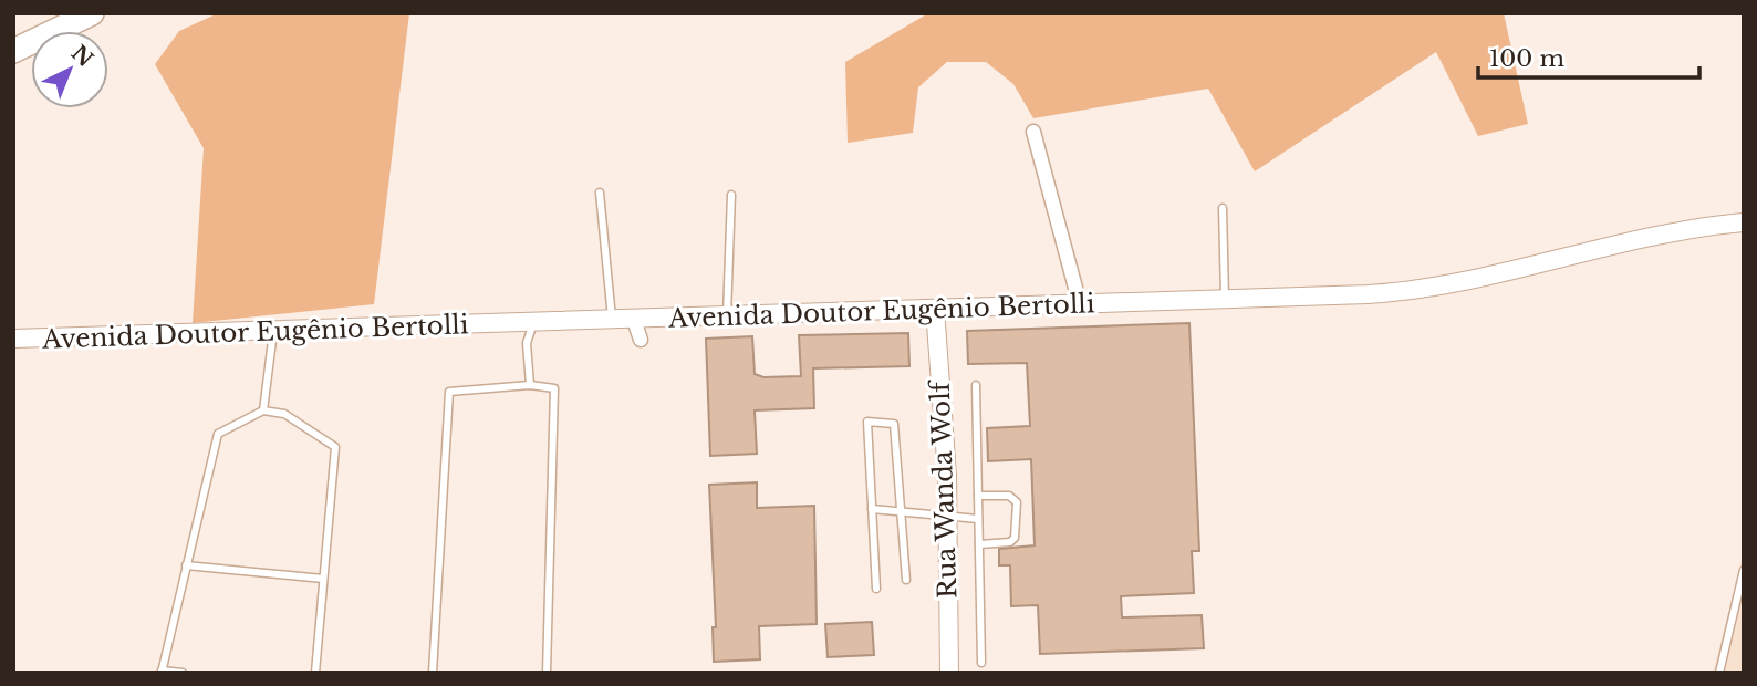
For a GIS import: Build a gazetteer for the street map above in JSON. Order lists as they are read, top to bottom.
{
  "streets": {
    "street": ["Avenida Doutor Eugênio Bertolli", "Rua Wanda Wolf"]
  },
  "crossings": [
    ["Avenida Doutor Eugênio Bertolli", "Rua Wanda Wolf"]
  ],
  "scale_bar": "100 m",
  "north": "top right"
}
